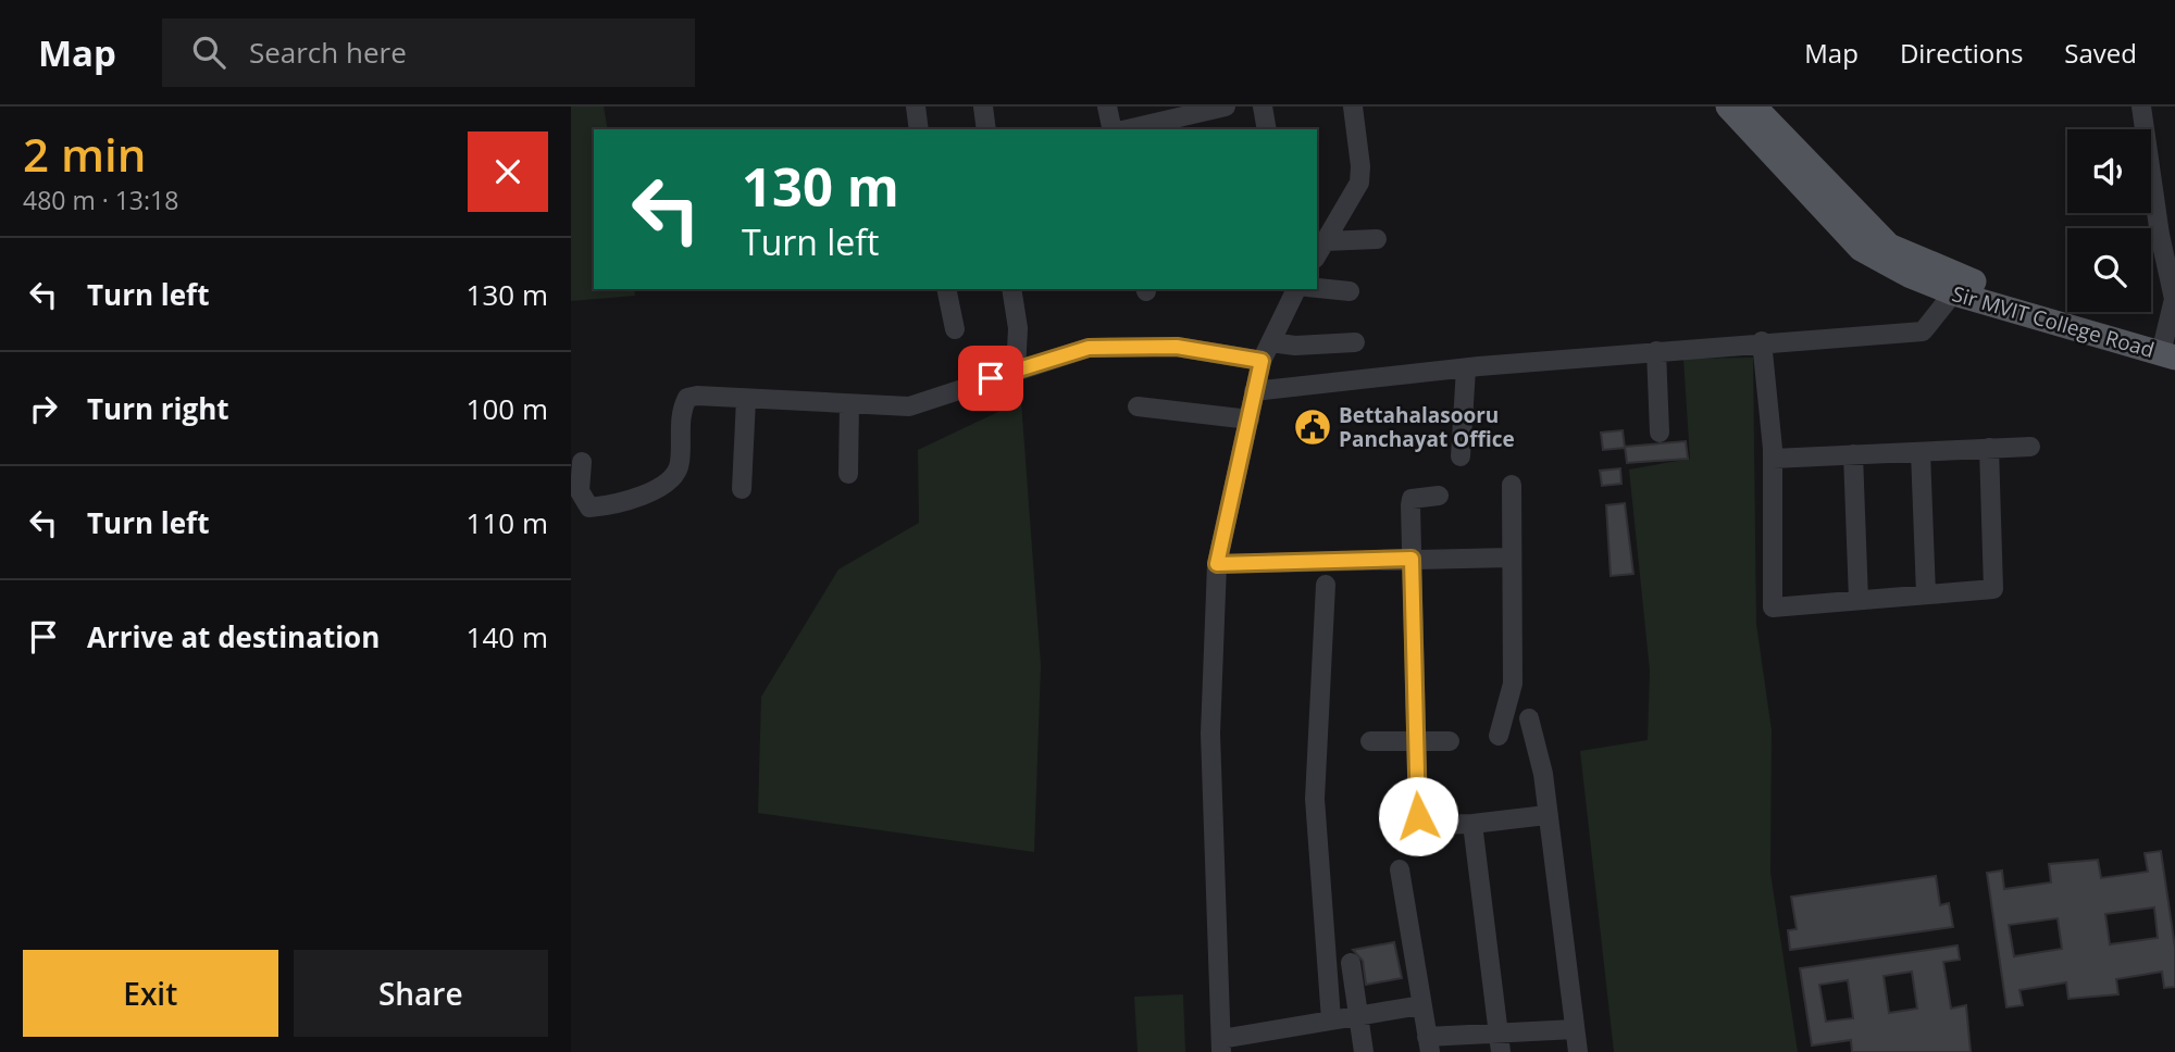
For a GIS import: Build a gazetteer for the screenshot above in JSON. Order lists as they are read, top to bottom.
{
  "streets": {
    "main road": ["Sir MVIT College Road"]
  },
  "places": {
    "public building": ["Bettahalasooru Panchayat Office"]
  },
  "page": {
    "header": "Map",
    "search": "Search here",
    "nav": ["Map", "Directions", "Saved"],
    "heading": ["2 min", "480 m · 13:18"],
    "turn": ["130 m", "Turn left"],
    "list": [
      {
        "name": "Turn left",
        "value": "130 m"
      },
      {
        "name": "Turn right",
        "value": "100 m"
      },
      {
        "name": "Turn left",
        "value": "110 m"
      },
      {
        "name": "Arrive at destination",
        "value": "140 m"
      }
    ],
    "buttons": ["Exit", "Share"]
  }
}
